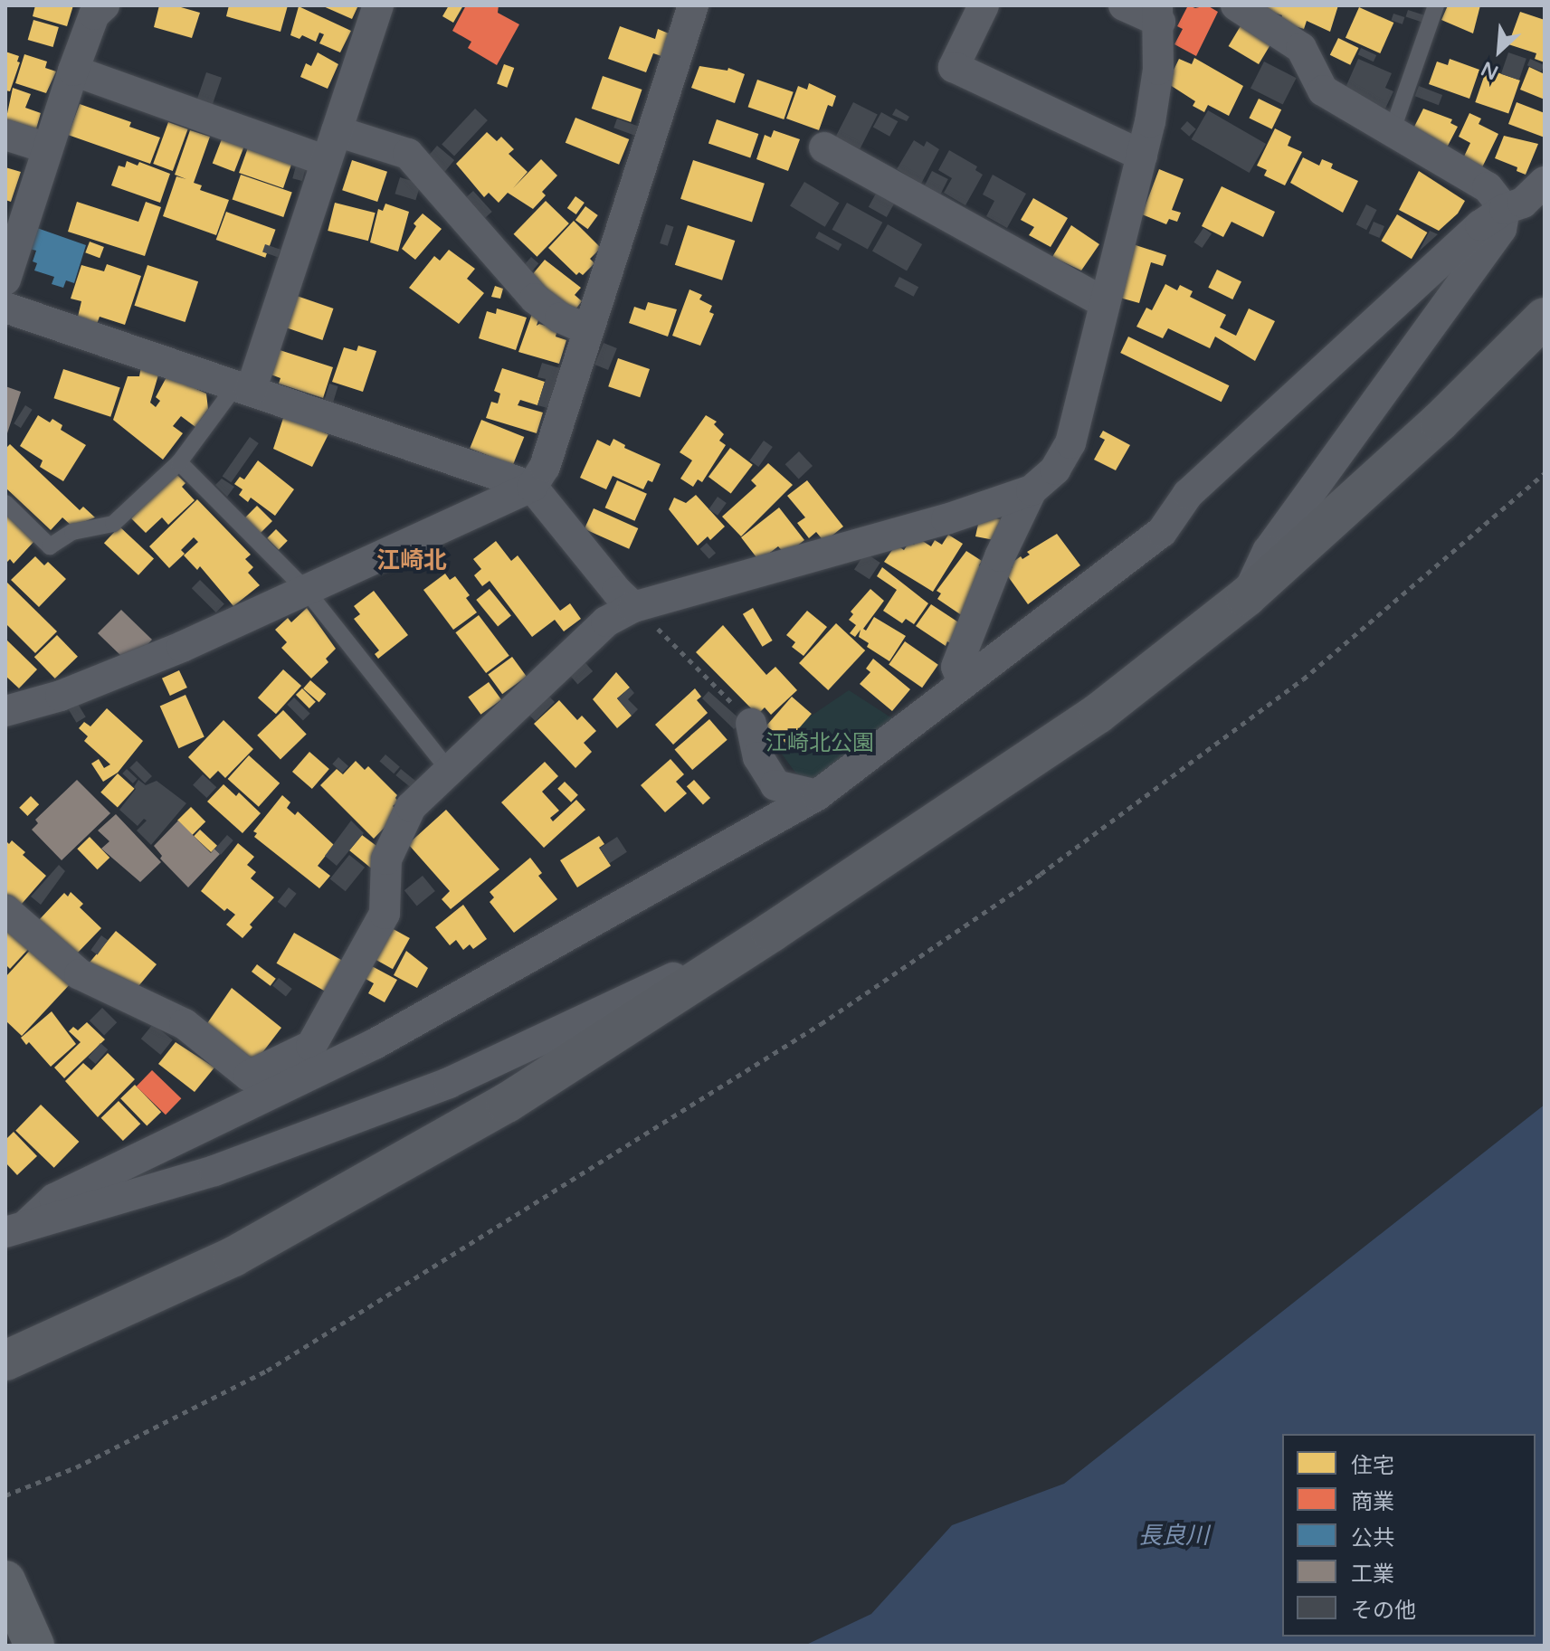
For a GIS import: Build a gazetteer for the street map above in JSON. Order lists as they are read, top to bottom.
{
  "districts": ["江崎北"],
  "water": ["長良川"],
  "parks": ["江崎北公園"],
  "legend": [
    "住宅",
    "商業",
    "公共",
    "工業",
    "その他"
  ],
  "north": "bottom left"
}
